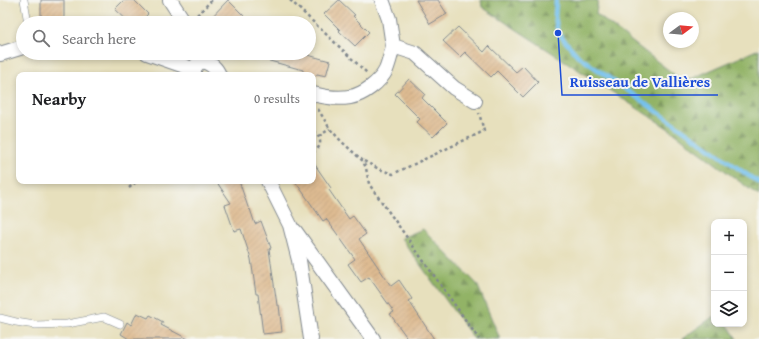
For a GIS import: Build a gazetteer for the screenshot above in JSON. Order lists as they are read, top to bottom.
{
  "places": ["Ruisseau de Vallières"],
  "north": "right",
  "page": {
    "search": "Search here",
    "heading": ["Nearby", "0 results"],
    "map_buttons": ["+", "−"]
  }
}
